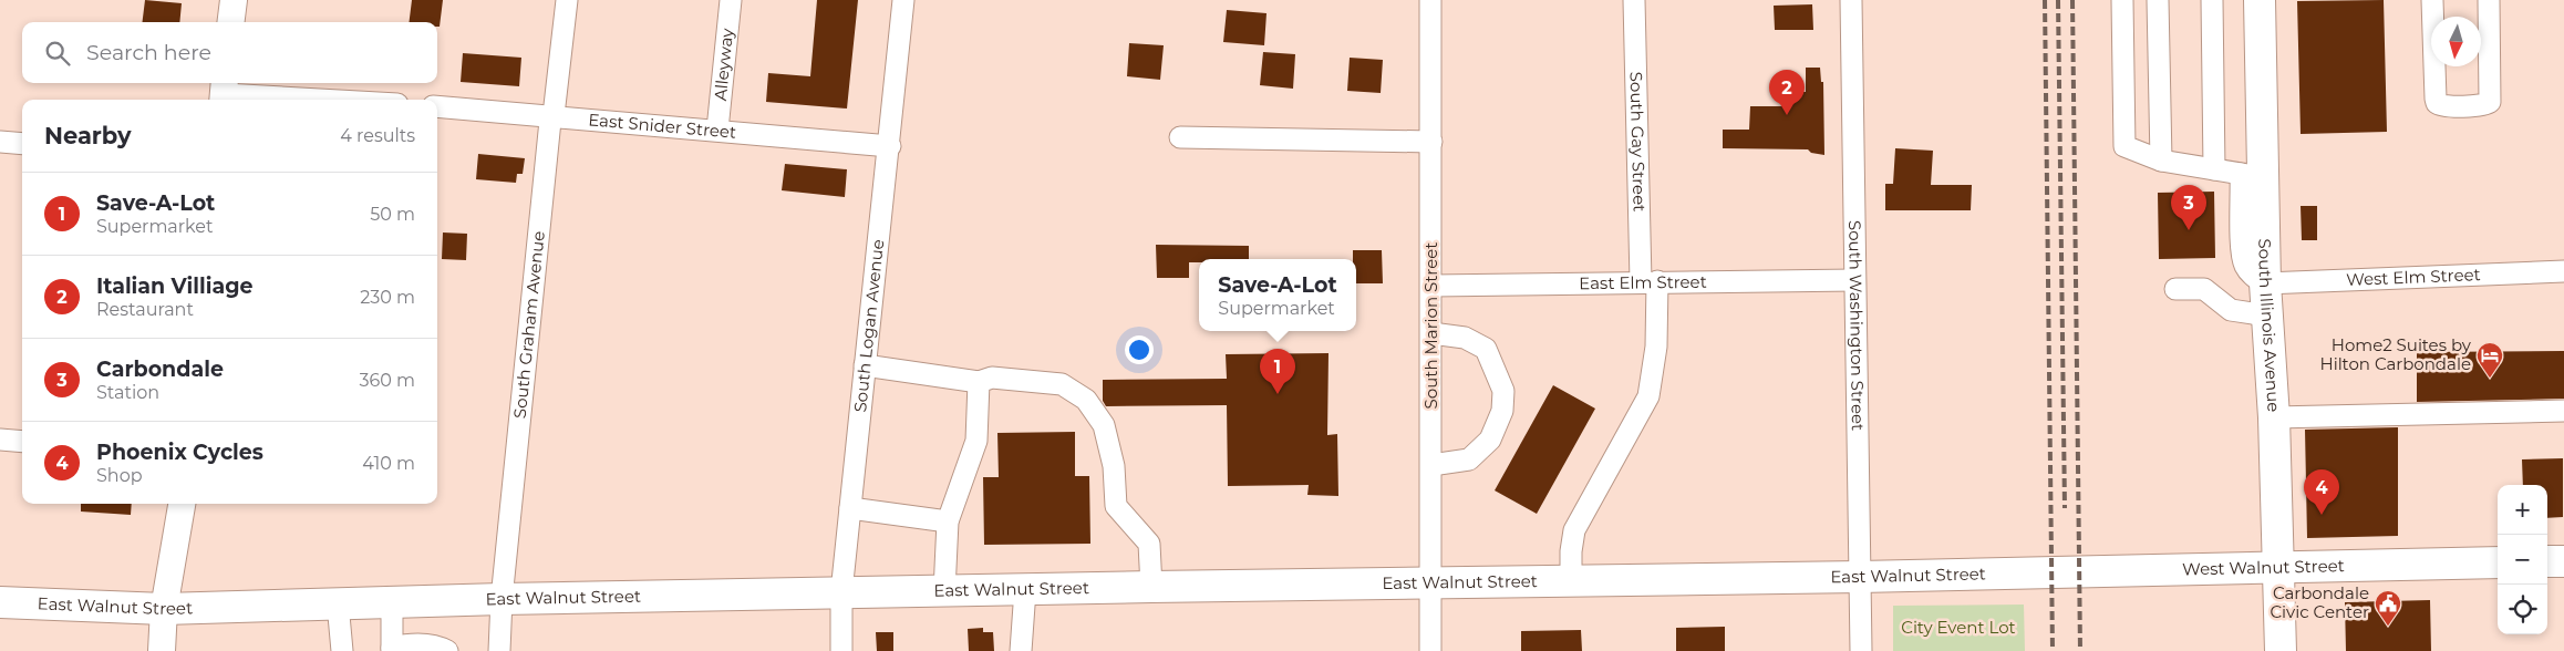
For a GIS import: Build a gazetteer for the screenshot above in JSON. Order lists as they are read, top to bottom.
{
  "streets": {
    "highway": ["South Illinois Avenue", "West Walnut Street", "East Walnut Street"],
    "street": [
      "Alleyway",
      "East Snider Street",
      "South Gay Street",
      "West Elm Street",
      "East Elm Street",
      "South Graham Avenue",
      "South Logan Avenue",
      "South Marion Street",
      "South Washington Street"
    ]
  },
  "crossings": [
    ["Alleyway", "East Snider Street"],
    ["East Snider Street", "South Graham Avenue"],
    ["East Snider Street", "South Logan Avenue"],
    ["South Gay Street", "East Elm Street"],
    ["South Gay Street", "East Walnut Street"],
    ["West Elm Street", "South Illinois Avenue"],
    ["East Elm Street", "South Marion Street"],
    ["East Elm Street", "South Washington Street"],
    ["South Graham Avenue", "East Walnut Street"],
    ["South Logan Avenue", "East Walnut Street"],
    ["South Marion Street", "East Walnut Street"],
    ["South Washington Street", "East Walnut Street"],
    ["South Illinois Avenue", "West Walnut Street"],
    ["West Walnut Street", "East Walnut Street"]
  ],
  "parks": ["City Event Lot"],
  "places": {
    "hotel": ["Home2 Suites by Hilton Carbondale"],
    "public building": ["Carbondale Civic Center"]
  },
  "north": "bottom",
  "page": {
    "search": "Search here",
    "pins": [
      "2",
      "3",
      "1",
      "4"
    ],
    "heading": ["Nearby", "4 results"],
    "list": [
      {
        "mark": "1",
        "name": "Save-A-Lot",
        "note": "Supermarket",
        "value": "50 m"
      },
      {
        "mark": "2",
        "name": "Italian Villiage",
        "note": "Restaurant",
        "value": "230 m"
      },
      {
        "mark": "3",
        "name": "Carbondale",
        "note": "Station",
        "value": "360 m"
      },
      {
        "mark": "4",
        "name": "Phoenix Cycles",
        "note": "Shop",
        "value": "410 m"
      }
    ],
    "popup": ["Save-A-Lot", "Supermarket"],
    "map_buttons": ["+", "−"]
  }
}
